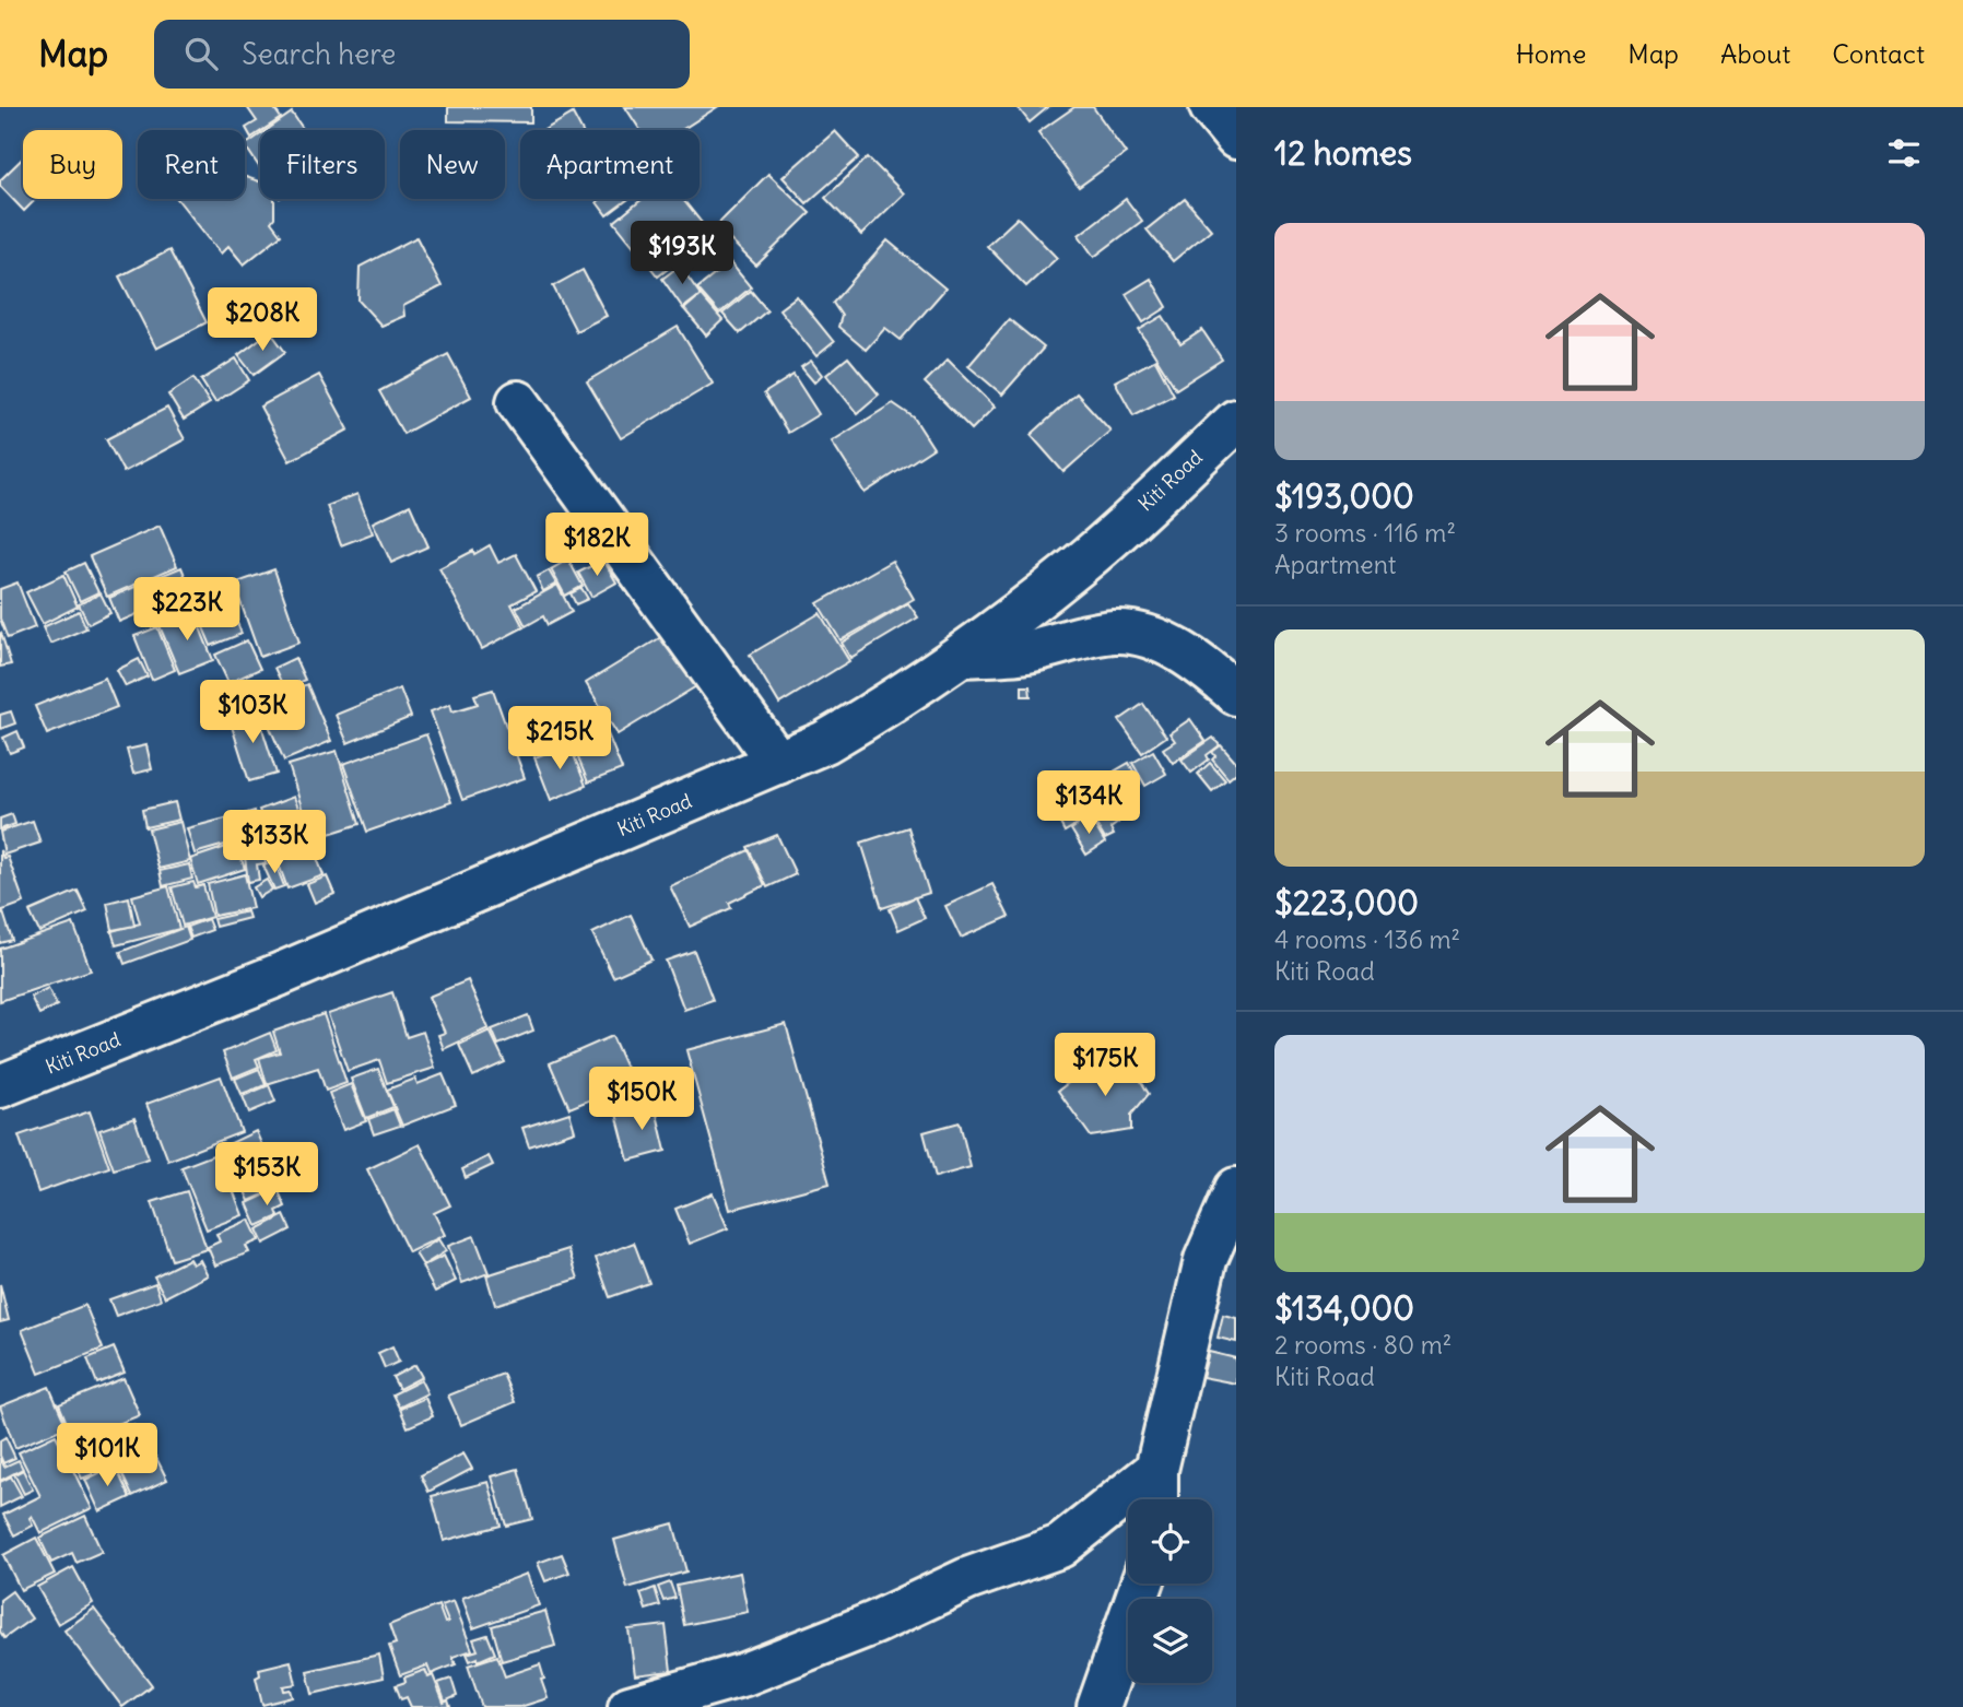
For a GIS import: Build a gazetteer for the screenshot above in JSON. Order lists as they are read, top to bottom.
{
  "streets": {
    "street": ["Kiti Road"]
  },
  "page": {
    "header": "Map",
    "search": "Search here",
    "nav": [
      "Home",
      "Map",
      "About",
      "Contact"
    ],
    "heading": "12 homes",
    "chip": [
      "Buy",
      "Rent",
      "Filters",
      "New",
      "Apartment"
    ],
    "list": [
      {
        "name": "$193,000",
        "note": "3 rooms · 116 m² · Apartment"
      },
      {
        "name": "$223,000",
        "note": "4 rooms · 136 m² · Kiti Road"
      },
      {
        "name": "$134,000",
        "note": "2 rooms · 80 m² · Kiti Road"
      }
    ],
    "price": [
      "$193K",
      "$208K",
      "$182K",
      "$223K",
      "$103K",
      "$215K",
      "$134K",
      "$133K",
      "$175K",
      "$150K",
      "$153K",
      "$101K"
    ]
  }
}
